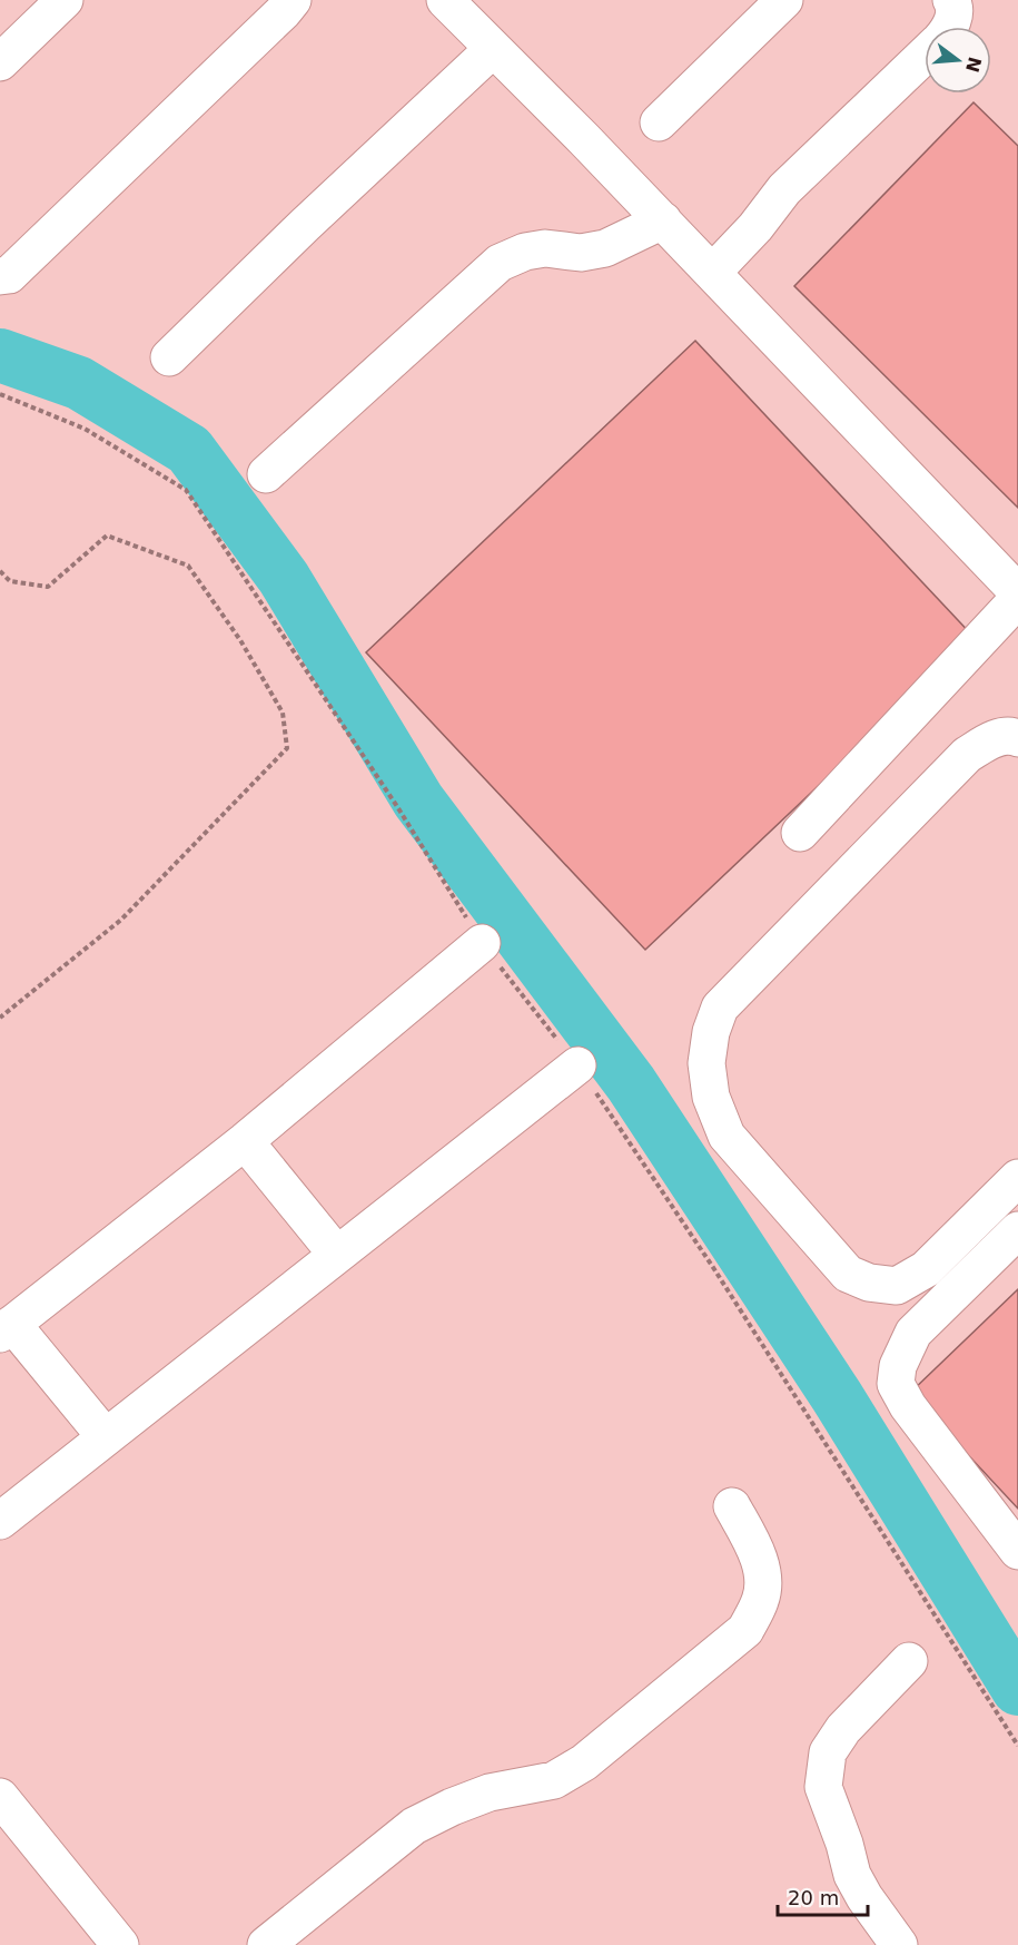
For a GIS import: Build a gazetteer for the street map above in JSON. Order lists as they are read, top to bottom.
{
  "scale_bar": "20 m",
  "north": "right"
}
